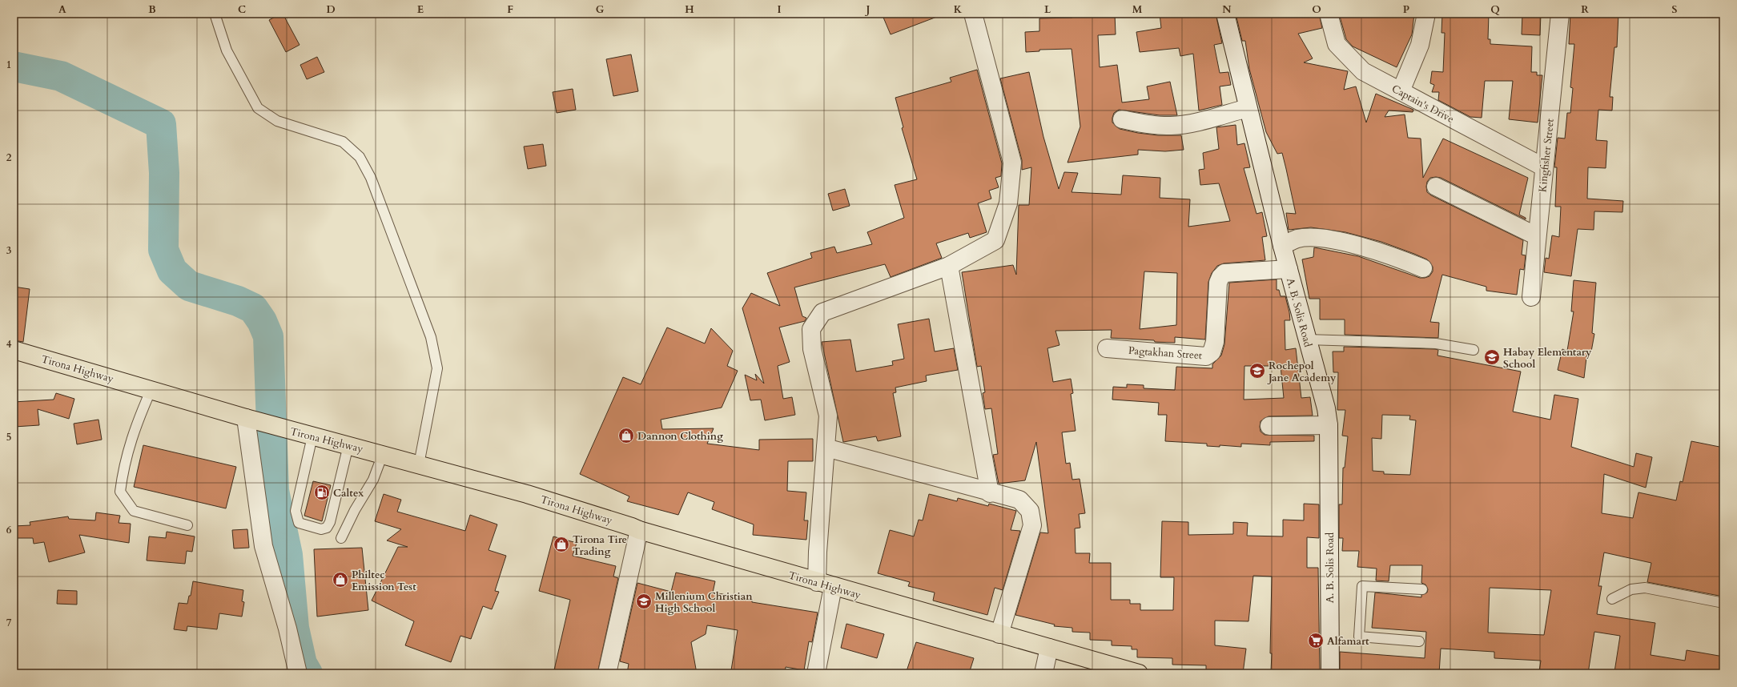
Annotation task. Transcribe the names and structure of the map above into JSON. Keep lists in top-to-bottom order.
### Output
{
  "streets": {
    "main road": ["Tirona Highway"],
    "street": [
      "Captain's Drive",
      "Kingfisher Street",
      "A. B. Solis Road",
      "Pagtakhan Street"
    ]
  },
  "crossings": [
    ["Captain's Drive", "Kingfisher Street"],
    ["A. B. Solis Road", "Pagtakhan Street"]
  ],
  "places": {
    "school or university": ["Habay Elementary School", "Rochepol Jane Academy", "Millenium Christian High School"],
    "shop": ["Dannon Clothing", "Tirona Tire Trading", "Philtec Emission Test"],
    "fuel station": ["Caltex"],
    "supermarket": ["Alfamart"]
  },
  "grid": {
    "columns": [
      "A",
      "B",
      "C",
      "D",
      "E",
      "F",
      "G",
      "H",
      "I",
      "J",
      "K",
      "L",
      "M",
      "N",
      "O",
      "P",
      "Q",
      "R",
      "S"
    ],
    "rows": [
      "1",
      "2",
      "3",
      "4",
      "5",
      "6",
      "7"
    ]
  }
}
